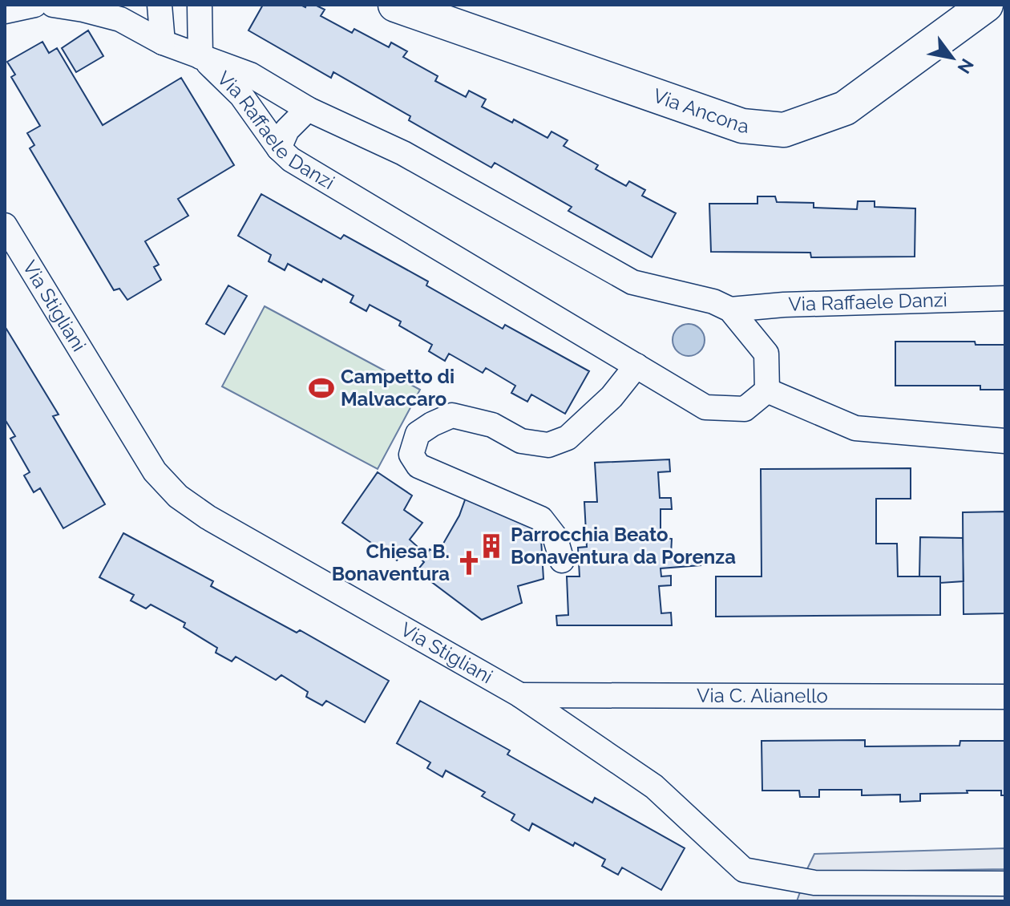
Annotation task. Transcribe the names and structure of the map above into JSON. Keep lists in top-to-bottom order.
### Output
{
  "streets": {
    "street": [
      "Via Ancona",
      "Via Raffaele Danzi",
      "Via Stigliani",
      "Via C. Alianello"
    ]
  },
  "crossings": [
    ["Via Stigliani", "Via C. Alianello"]
  ],
  "places": {
    "sports": ["Campetto di Malvaccaro"],
    "building": ["Parrocchia Beato Bonaventura da Porenza"],
    "church": ["Chiesa B. Bonaventura"]
  },
  "north": "bottom right"
}
